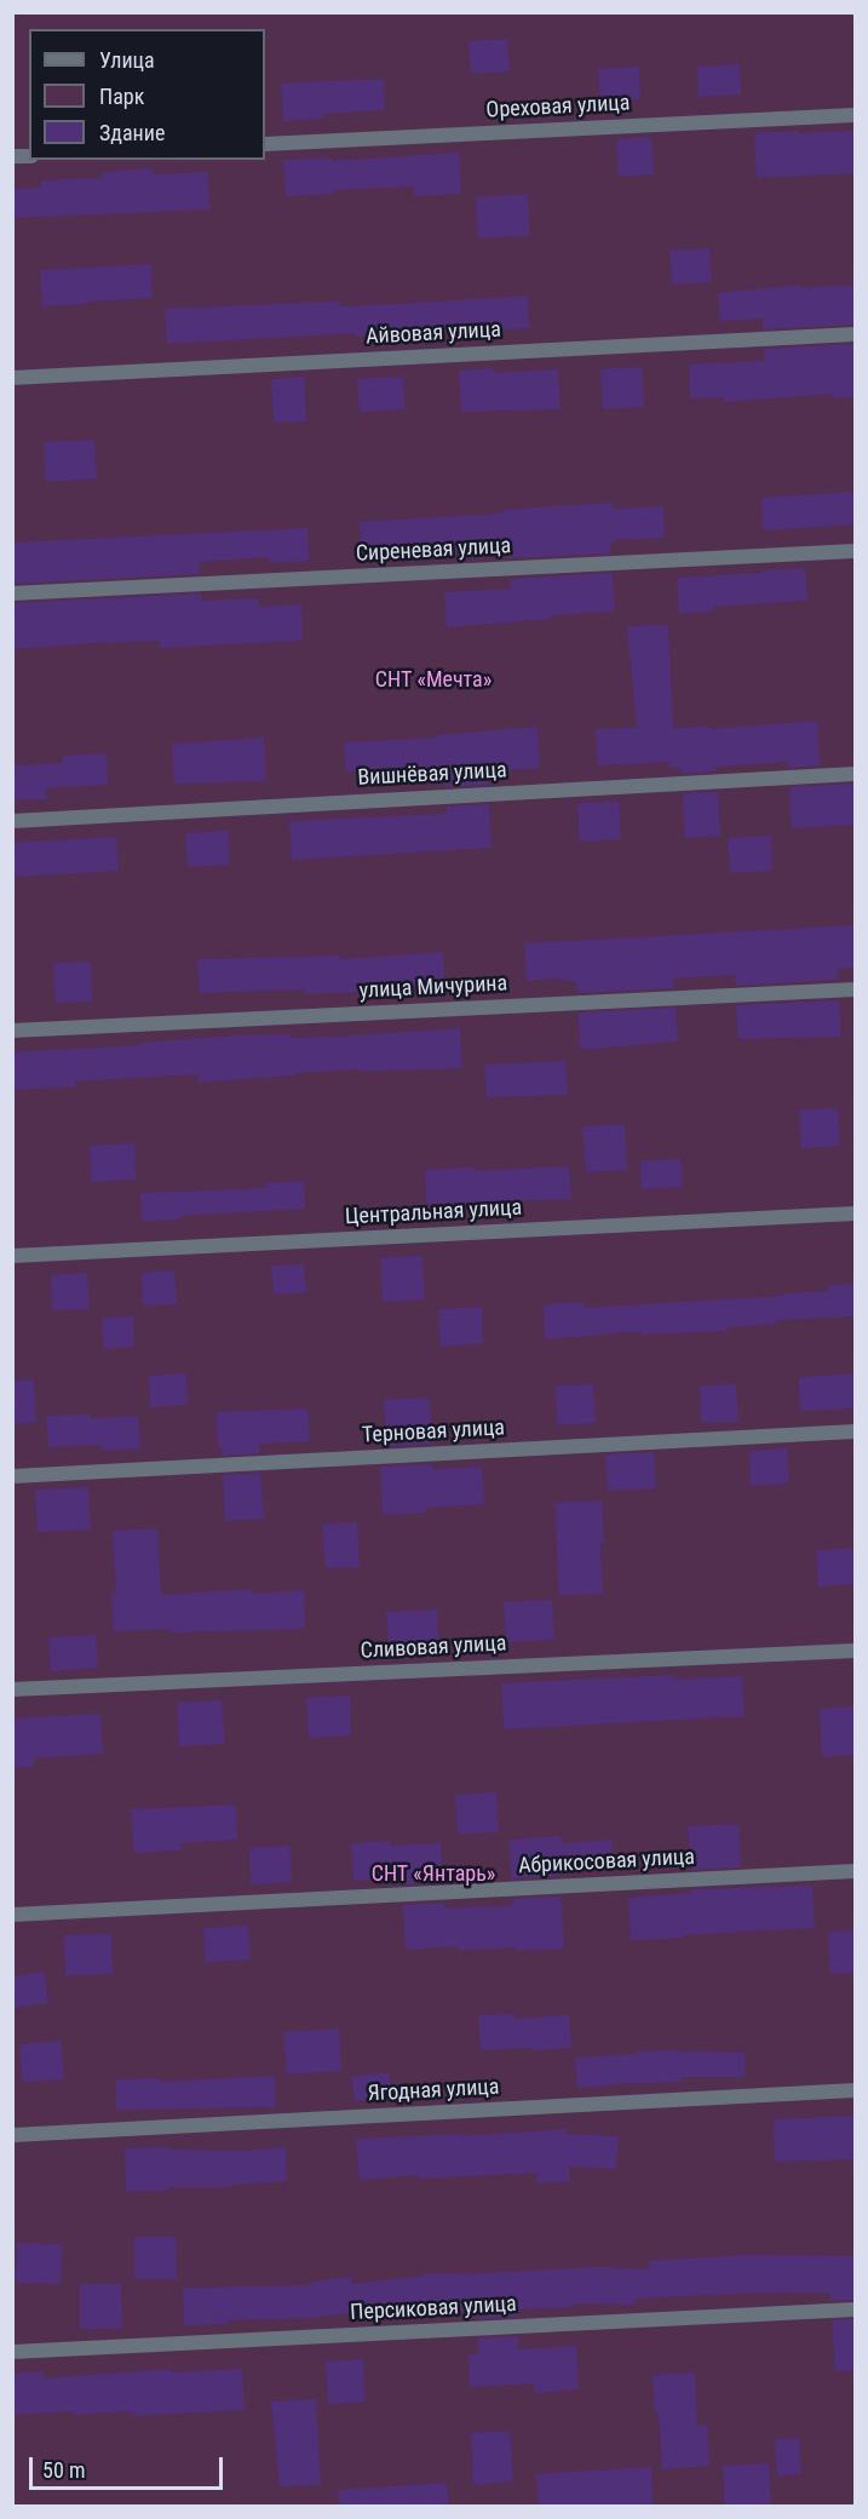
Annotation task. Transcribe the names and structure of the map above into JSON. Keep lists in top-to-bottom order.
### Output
{
  "streets": {
    "street": [
      "Ореховая улица",
      "Айвовая улица",
      "Сиреневая улица",
      "Вишнёвая улица",
      "улица Мичурина",
      "Центральная улица",
      "Терновая улица",
      "Сливовая улица",
      "Абрикосовая улица",
      "Ягодная улица",
      "Персиковая улица"
    ]
  },
  "parks": ["СНТ «Мечта»", "СНТ «Янтарь»"],
  "legend": ["Улица", "Парк", "Здание"],
  "scale_bar": "50 m"
}
